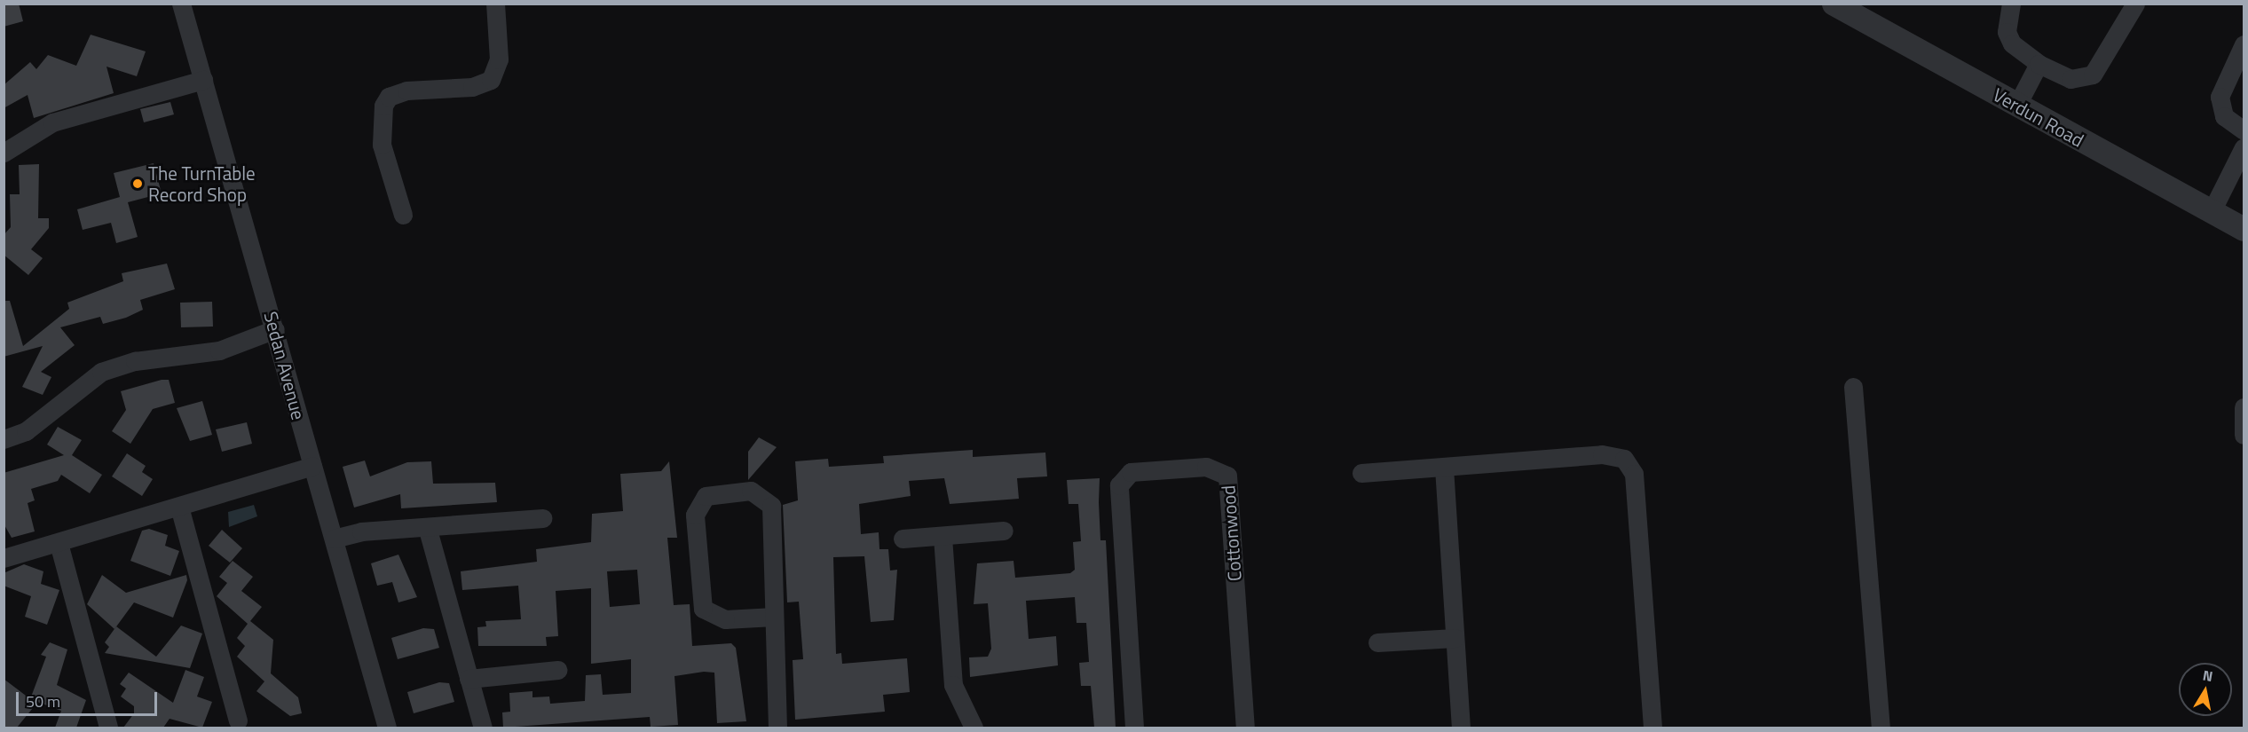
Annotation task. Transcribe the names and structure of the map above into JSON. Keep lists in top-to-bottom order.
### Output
{
  "streets": {
    "street": ["Verdun Road", "Sedan Avenue", "Cottonwood"]
  },
  "places": ["The TurnTable Record Shop"],
  "scale_bar": "50 m",
  "north": "top"
}
